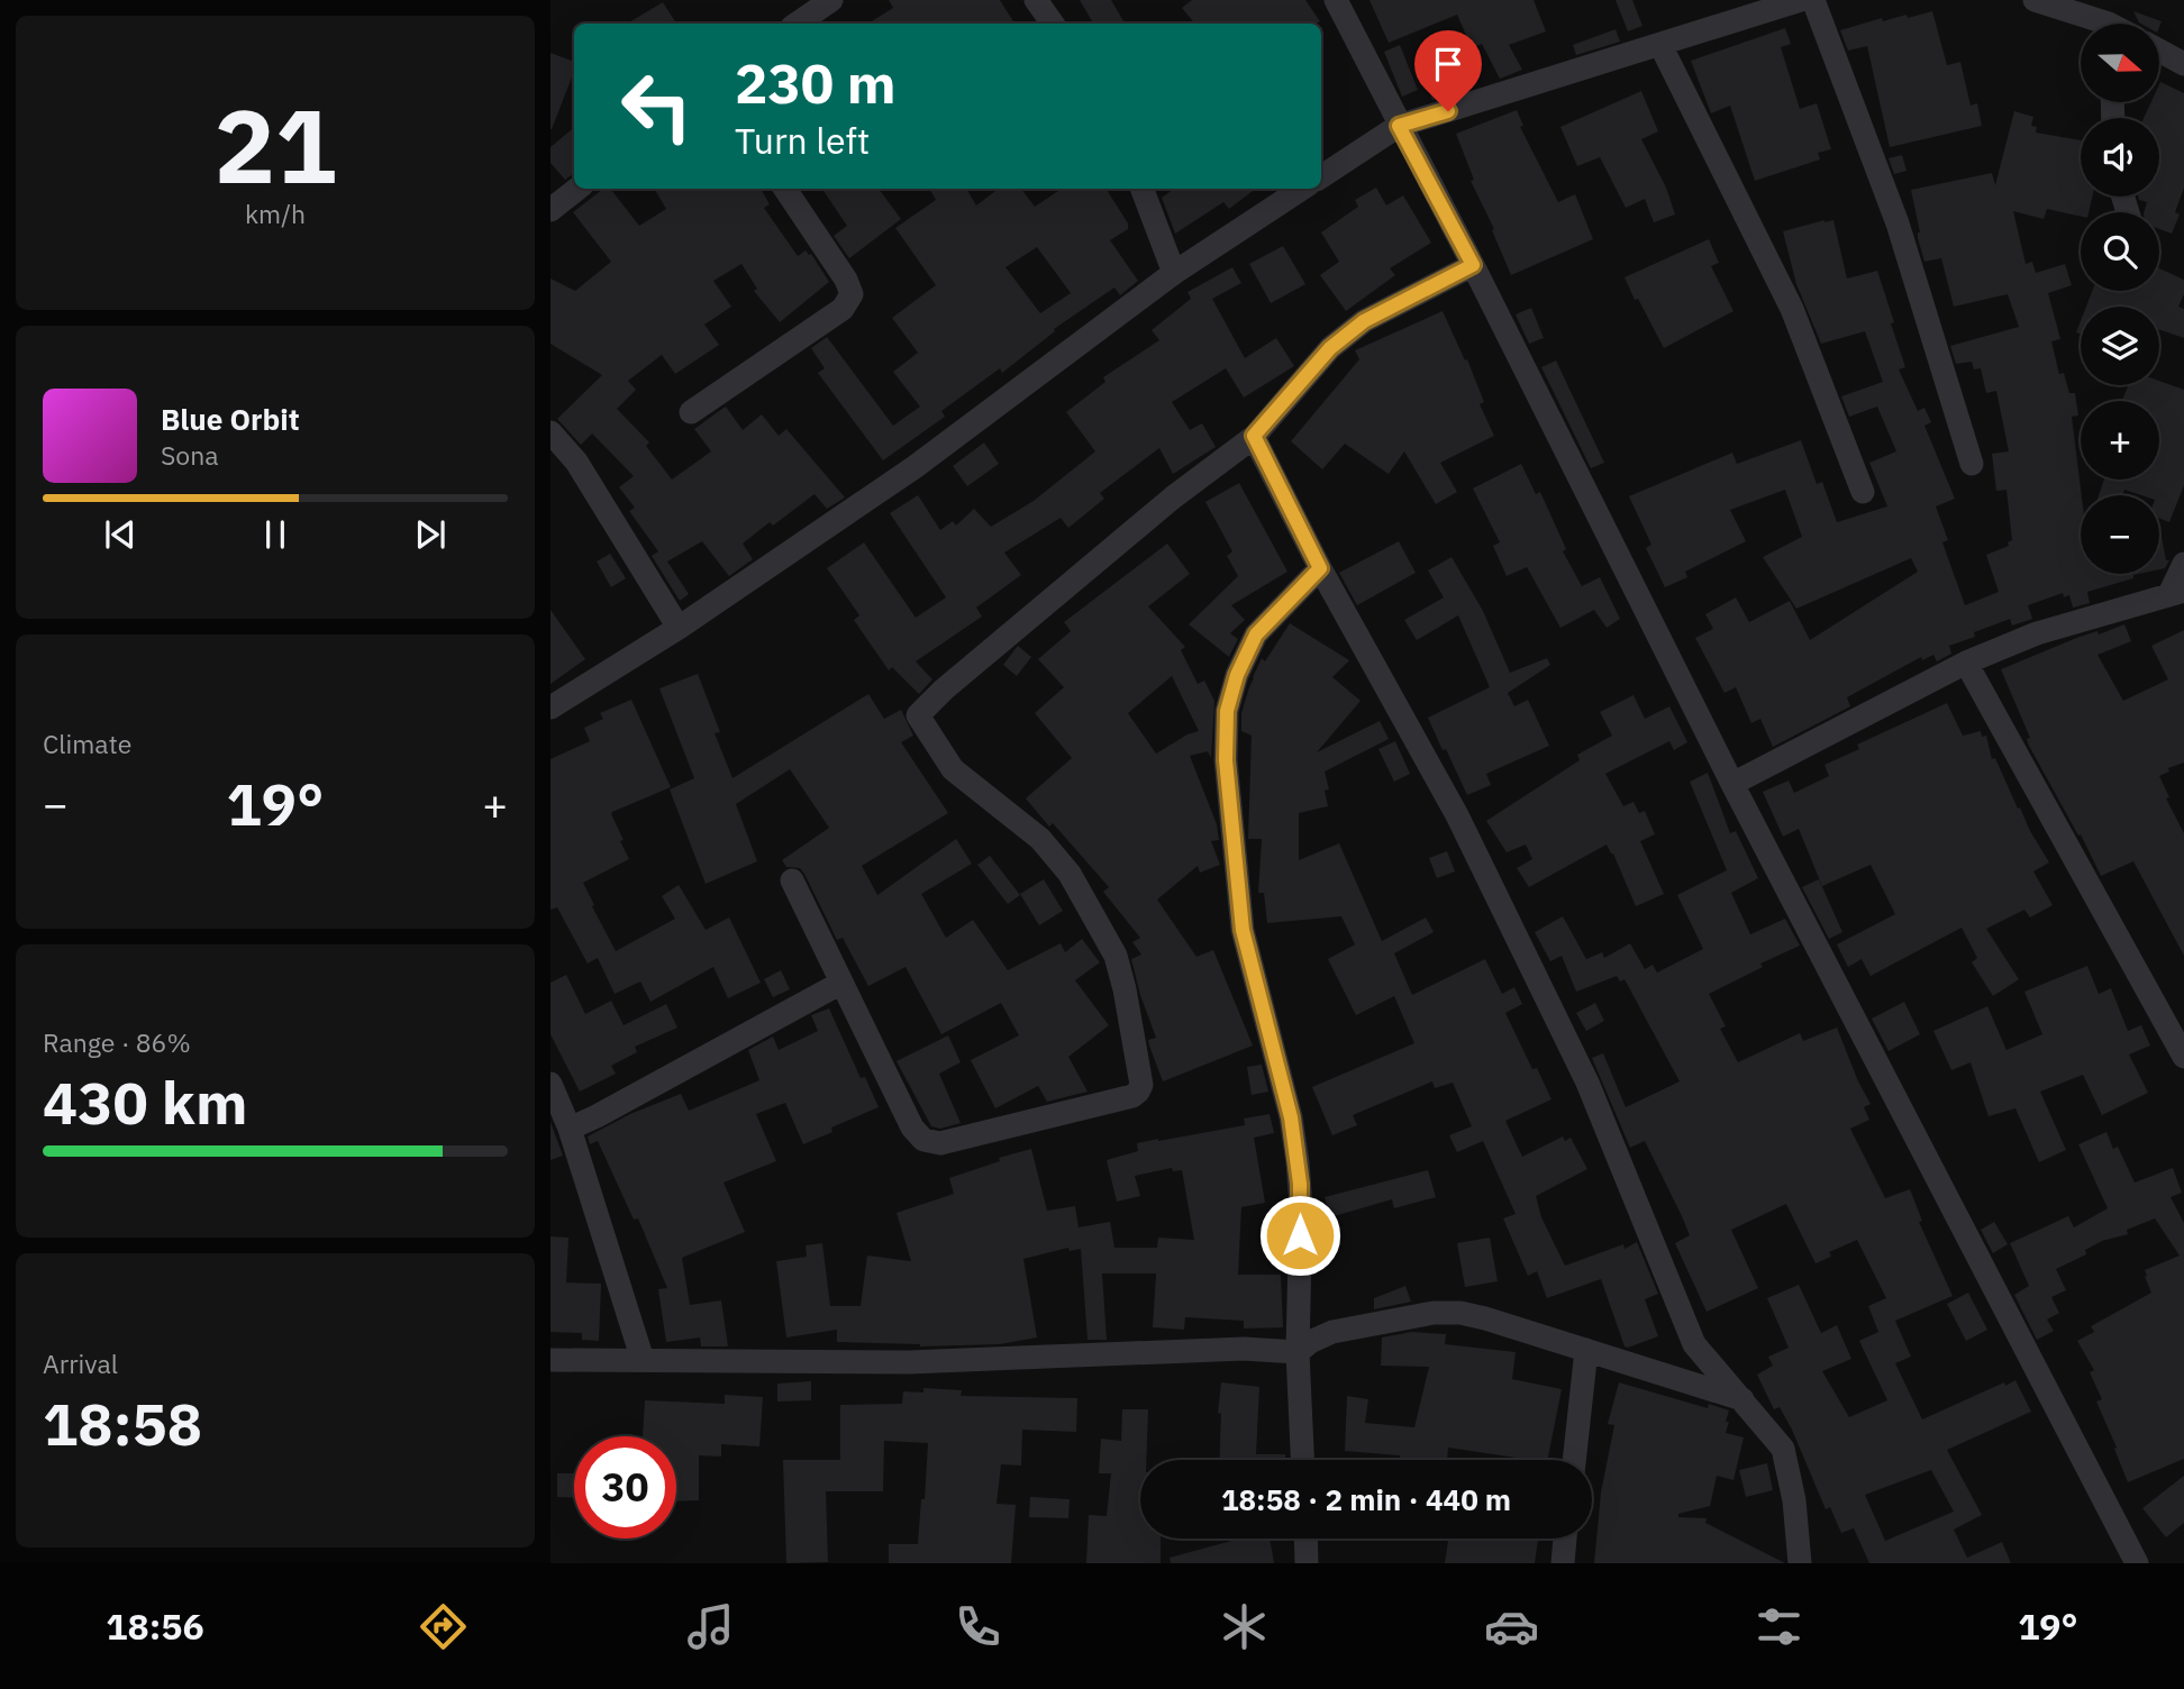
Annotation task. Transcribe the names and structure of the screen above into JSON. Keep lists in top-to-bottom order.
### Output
{
  "north": "right",
  "page": {
    "tile": [
      ["21", "km/h"],
      "Climate",
      ["Range · 86%", "430 km"],
      ["Arrival", "18:58"]
    ],
    "map_buttons": ["+", "−"],
    "turn": ["230 m", "Turn left"],
    "song": ["Blue Orbit", "Sona"],
    "heat": ["−", "19°", "+"],
    "limit": "30",
    "trip": "18:58 · 2 min · 440 m",
    "tabs": ["18:56", "19°"]
  }
}
